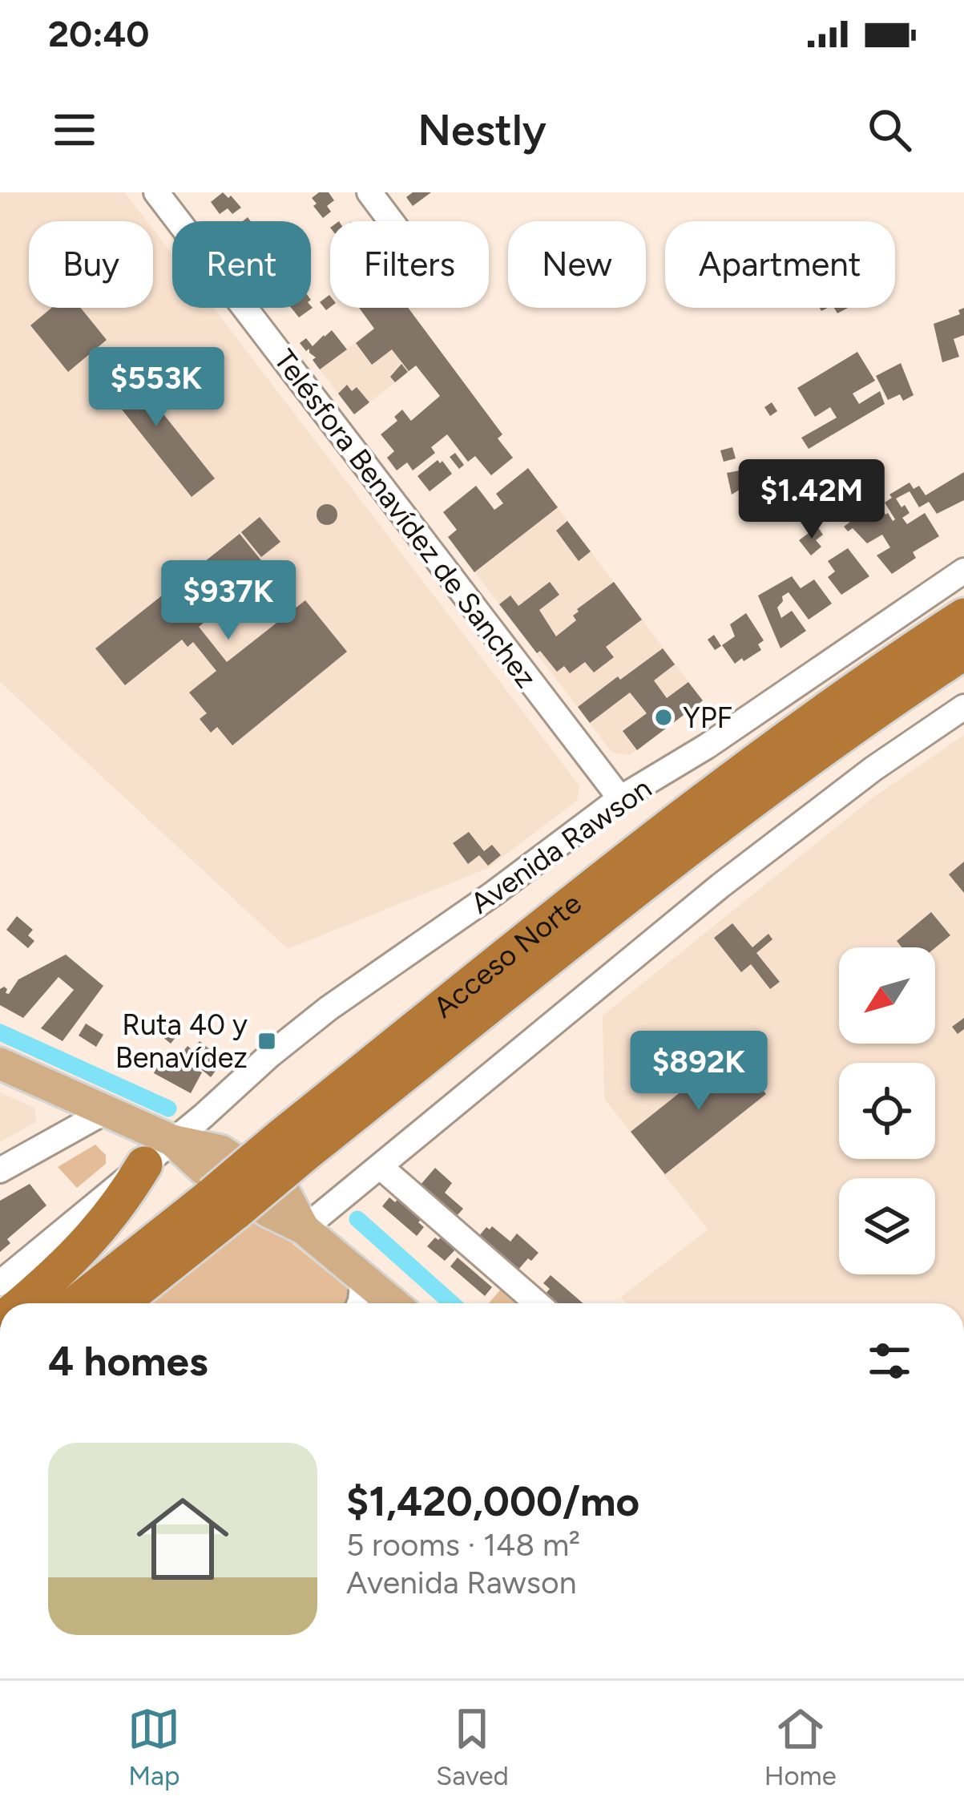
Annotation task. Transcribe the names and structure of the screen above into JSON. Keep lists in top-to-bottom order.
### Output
{
  "streets": {
    "highway": ["Acceso Norte"],
    "street": ["Telésfora Benavídez de Sanchez", "Avenida Rawson"]
  },
  "crossings": [
    ["Telésfora Benavídez de Sanchez", "Avenida Rawson"]
  ],
  "places": {
    "other": ["YPF"],
    "transit": ["Ruta 40 y Benavídez"]
  },
  "north": "bottom left",
  "page": {
    "status": "20:40",
    "header": "Nestly",
    "chip": [
      "Buy",
      "Rent",
      "Filters",
      "New",
      "Apartment"
    ],
    "price": [
      "$553K",
      "$1.42M",
      "$937K",
      "$892K"
    ],
    "heading": "4 homes",
    "list": [
      {
        "name": "$1,420,000/mo",
        "note": "5 rooms · 148 m² · Avenida Rawson"
      }
    ],
    "tabs": ["Map", "Saved", "Home"]
  }
}
